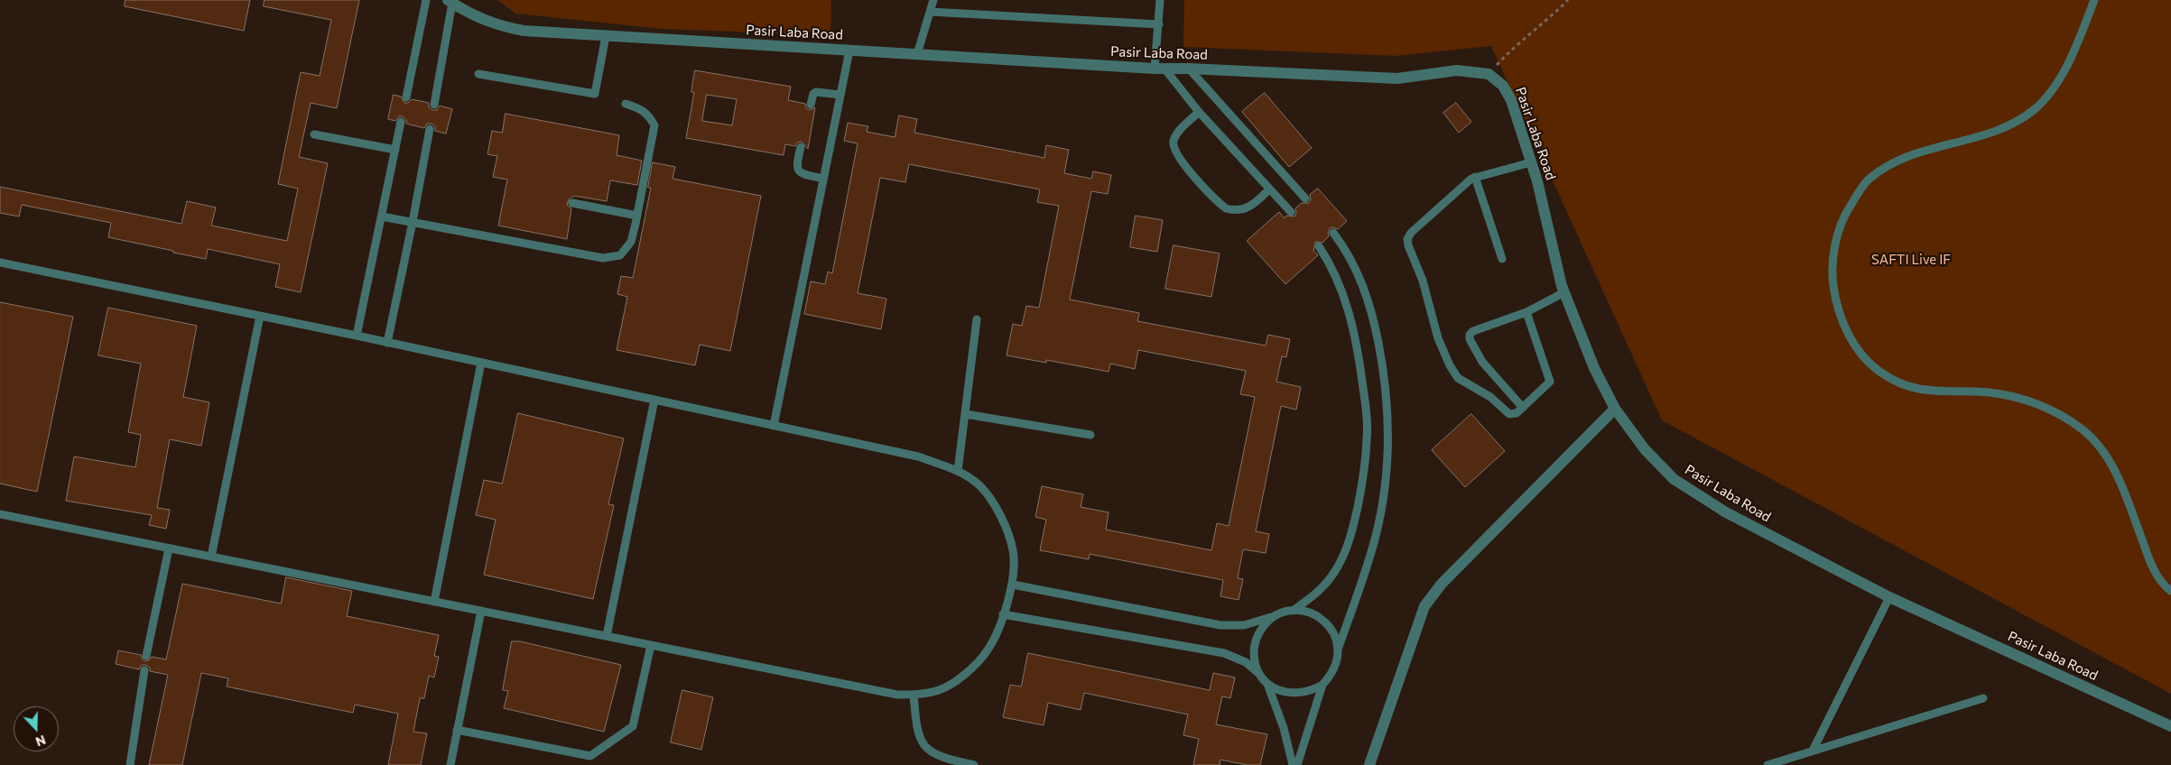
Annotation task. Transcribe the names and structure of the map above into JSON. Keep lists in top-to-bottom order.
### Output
{
  "streets": {
    "street": ["Pasir Laba Road"]
  },
  "parks": ["SAFTI Live IF"],
  "north": "bottom"
}
